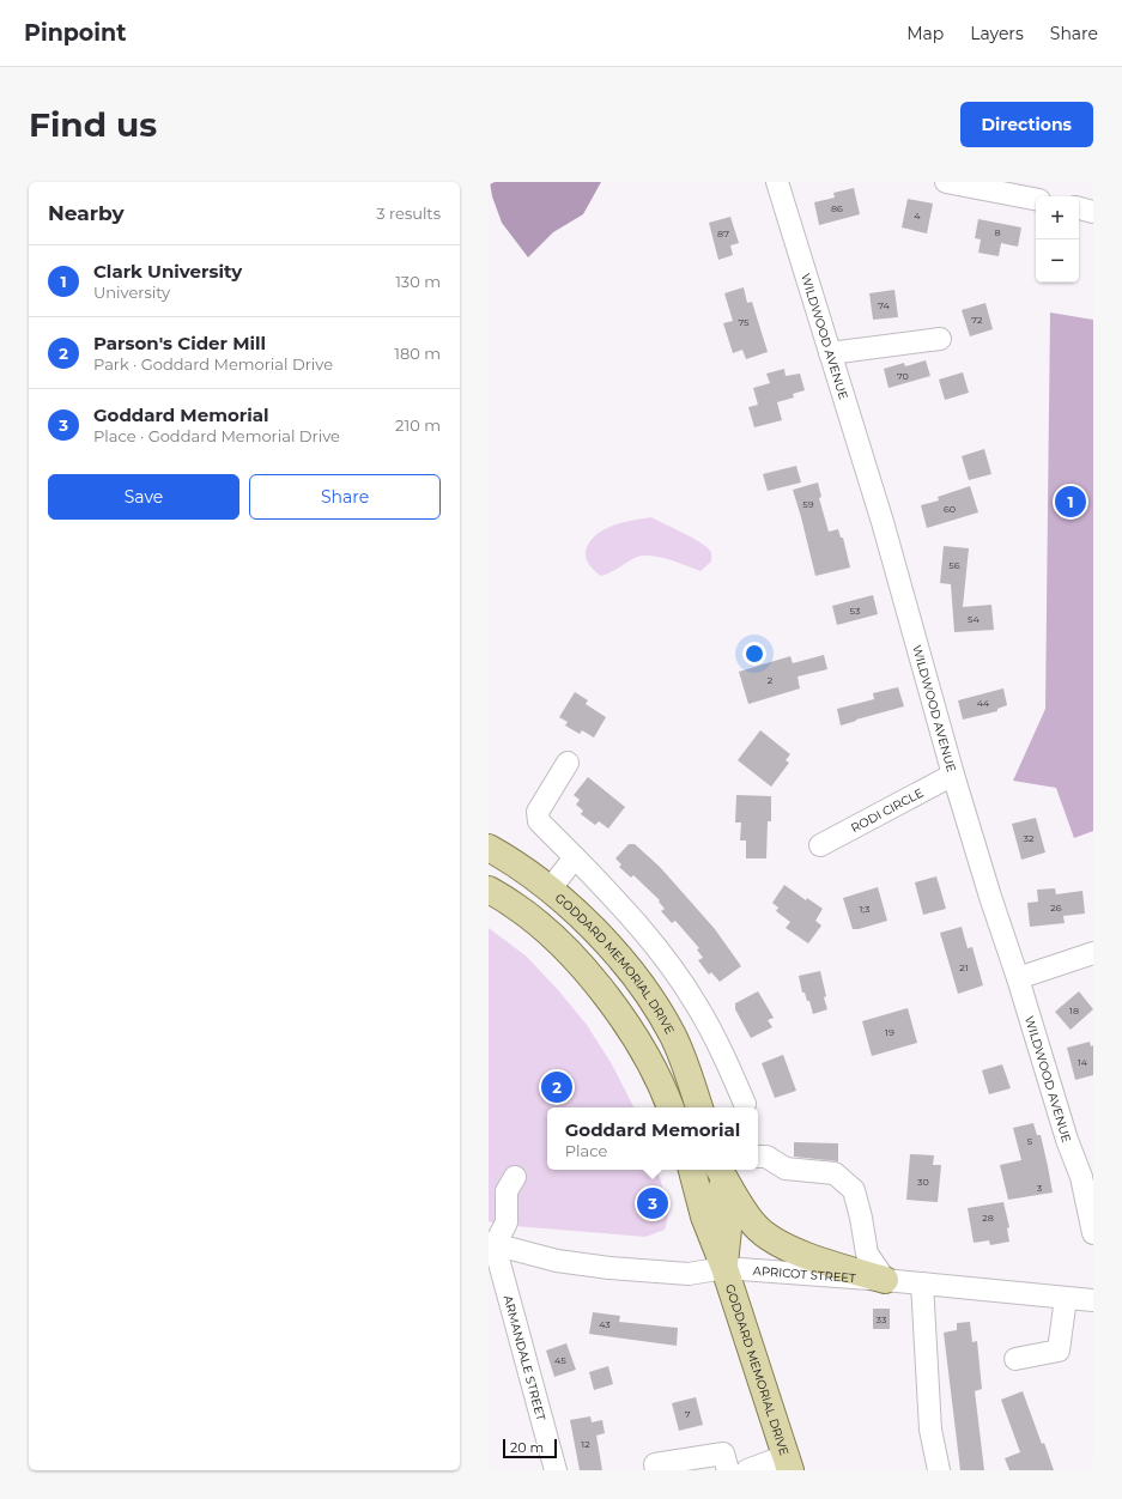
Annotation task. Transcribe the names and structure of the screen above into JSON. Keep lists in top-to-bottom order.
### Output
{
  "streets": {
    "main road": ["GODDARD MEMORIAL DRIVE"],
    "street": [
      "WILDWOOD AVENUE",
      "RODI CIRCLE",
      "APRICOT STREET",
      "ARMANDALE STREET"
    ]
  },
  "crossings": [
    ["WILDWOOD AVENUE", "RODI CIRCLE"],
    ["GODDARD MEMORIAL DRIVE", "APRICOT STREET"],
    ["APRICOT STREET", "ARMANDALE STREET"]
  ],
  "house_numbers": [
    "86",
    "4",
    "8",
    "87",
    "74",
    "72",
    "75",
    "70",
    "59",
    "60",
    "56",
    "53",
    "54",
    "2",
    "44",
    "32",
    "26",
    "1;3",
    "21",
    "18",
    "19",
    "14",
    "5",
    "30",
    "3",
    "28",
    "33",
    "43",
    "45",
    "7",
    "12"
  ],
  "scale_bar": "20 m",
  "page": {
    "header": "Pinpoint",
    "nav": ["Map", "Layers", "Share"],
    "buttons": [
      "Directions",
      ["Save", "Share"]
    ],
    "title": "Find us",
    "heading": ["Nearby", "3 results"],
    "map_buttons": ["+", "−"],
    "list": [
      {
        "mark": "1",
        "name": "Clark University",
        "note": "University",
        "value": "130 m"
      },
      {
        "mark": "2",
        "name": "Parson's Cider Mill",
        "note": "Park · Goddard Memorial Drive",
        "value": "180 m"
      },
      {
        "mark": "3",
        "name": "Goddard Memorial",
        "note": "Place · Goddard Memorial Drive",
        "value": "210 m"
      }
    ],
    "pins": ["1", "2", "3"],
    "popup": ["Goddard Memorial", "Place"],
    "scale": "20 m"
  }
}
